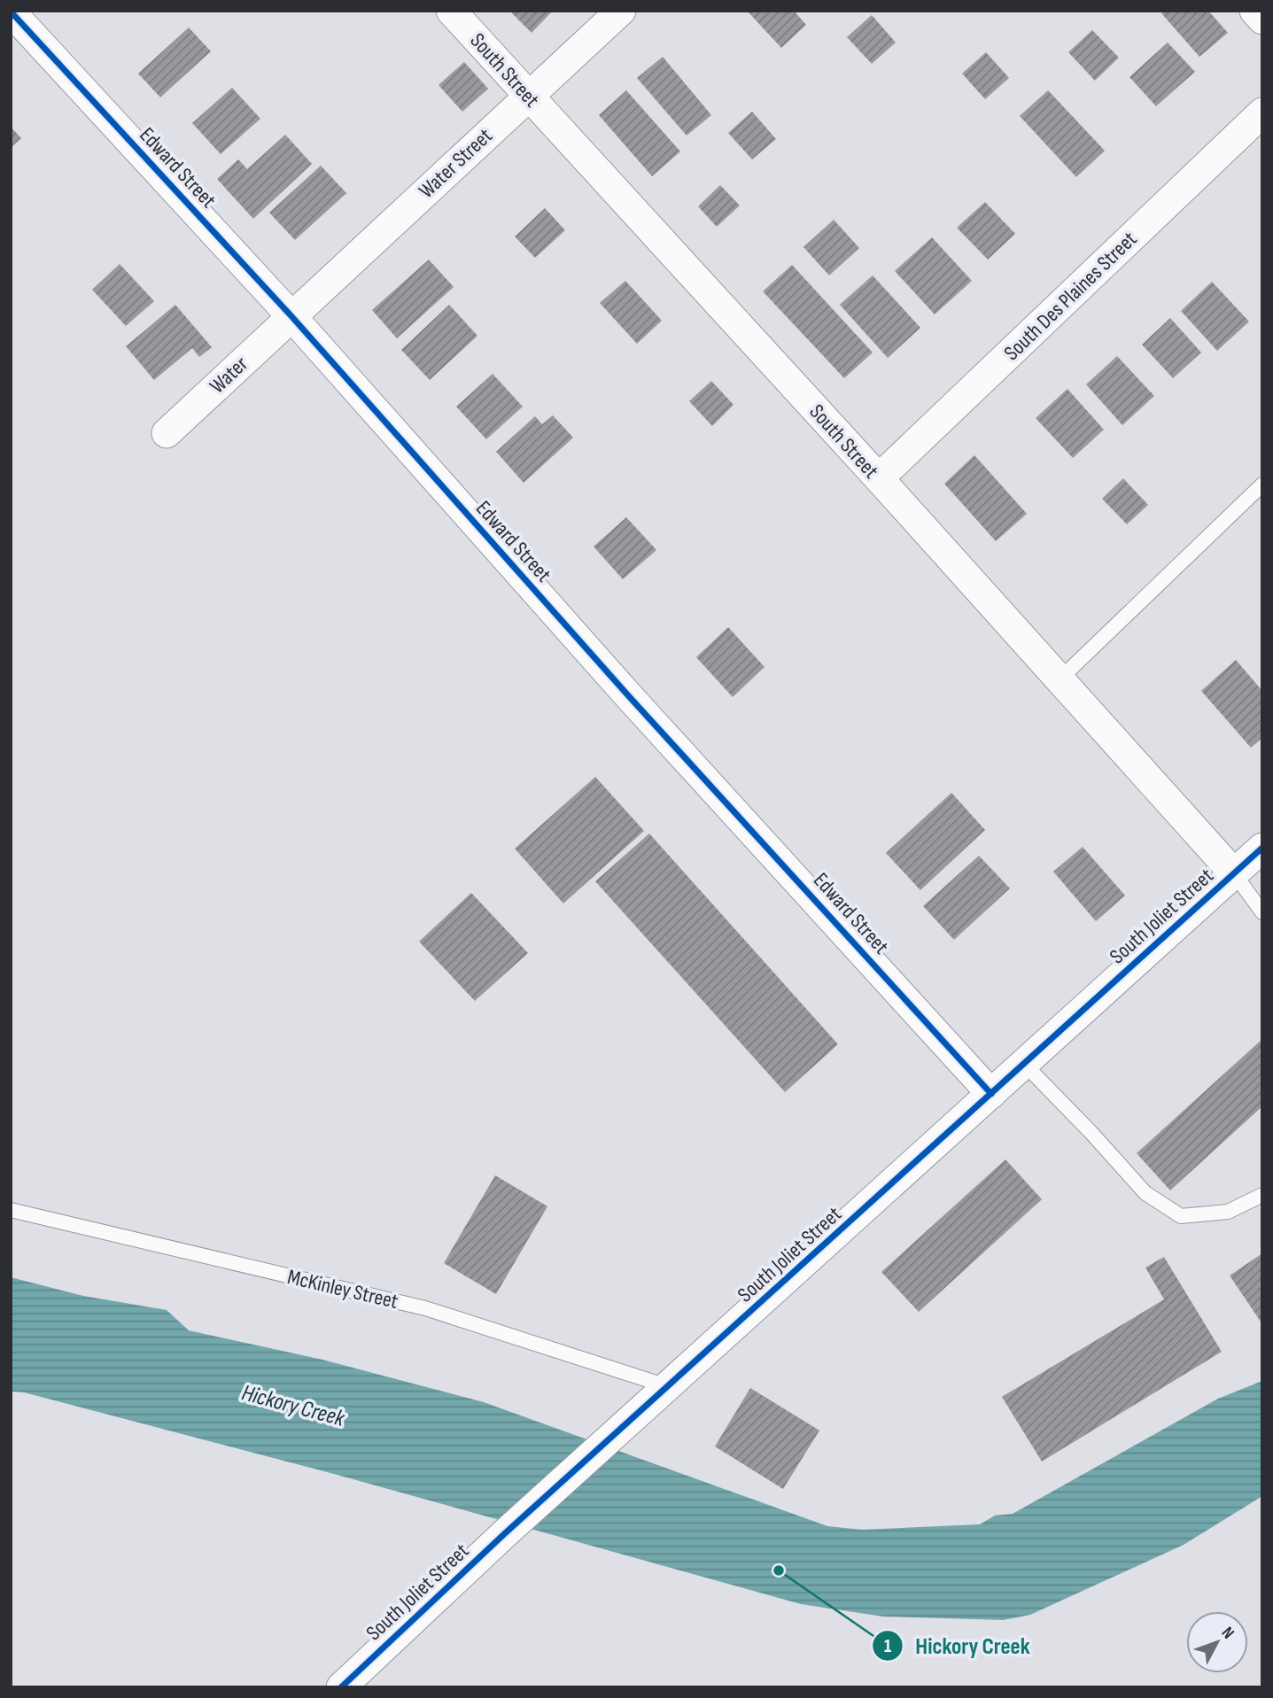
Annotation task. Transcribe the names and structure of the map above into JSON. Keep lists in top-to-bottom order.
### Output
{
  "streets": {
    "street": [
      "South Street",
      "Water Street",
      "Edward Street",
      "South Des Plaines Street",
      "Water",
      "South Joliet Street"
    ],
    "lane": ["McKinley Street"]
  },
  "crossings": [
    ["South Street", "Water Street"],
    ["South Street", "South Des Plaines Street"],
    ["South Street", "South Joliet Street"],
    ["Water Street", "Edward Street"],
    ["Water Street", "Water"],
    ["Edward Street", "Water"],
    ["Edward Street", "South Joliet Street"],
    ["South Joliet Street", "McKinley Street"]
  ],
  "water": ["Hickory Creek"],
  "places": ["Hickory Creek"],
  "north": "top right"
}
